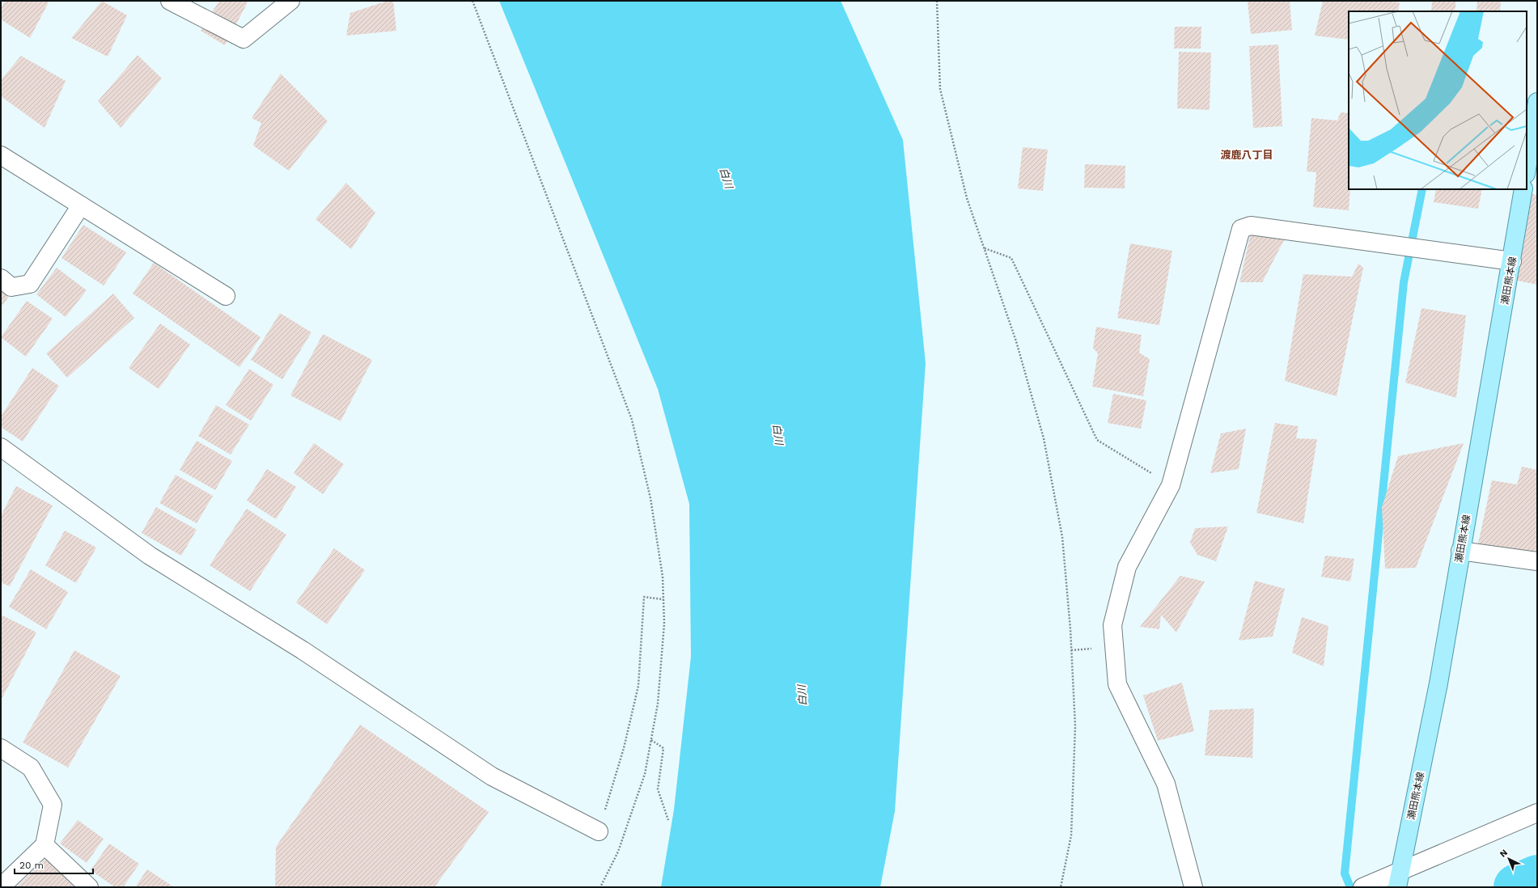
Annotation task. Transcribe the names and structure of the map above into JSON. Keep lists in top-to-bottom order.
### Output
{
  "streets": {
    "main road": ["瀬田熊本線"]
  },
  "districts": ["渡鹿八丁目"],
  "water": ["白川"],
  "scale_bar": "20 m",
  "north": "top left"
}
